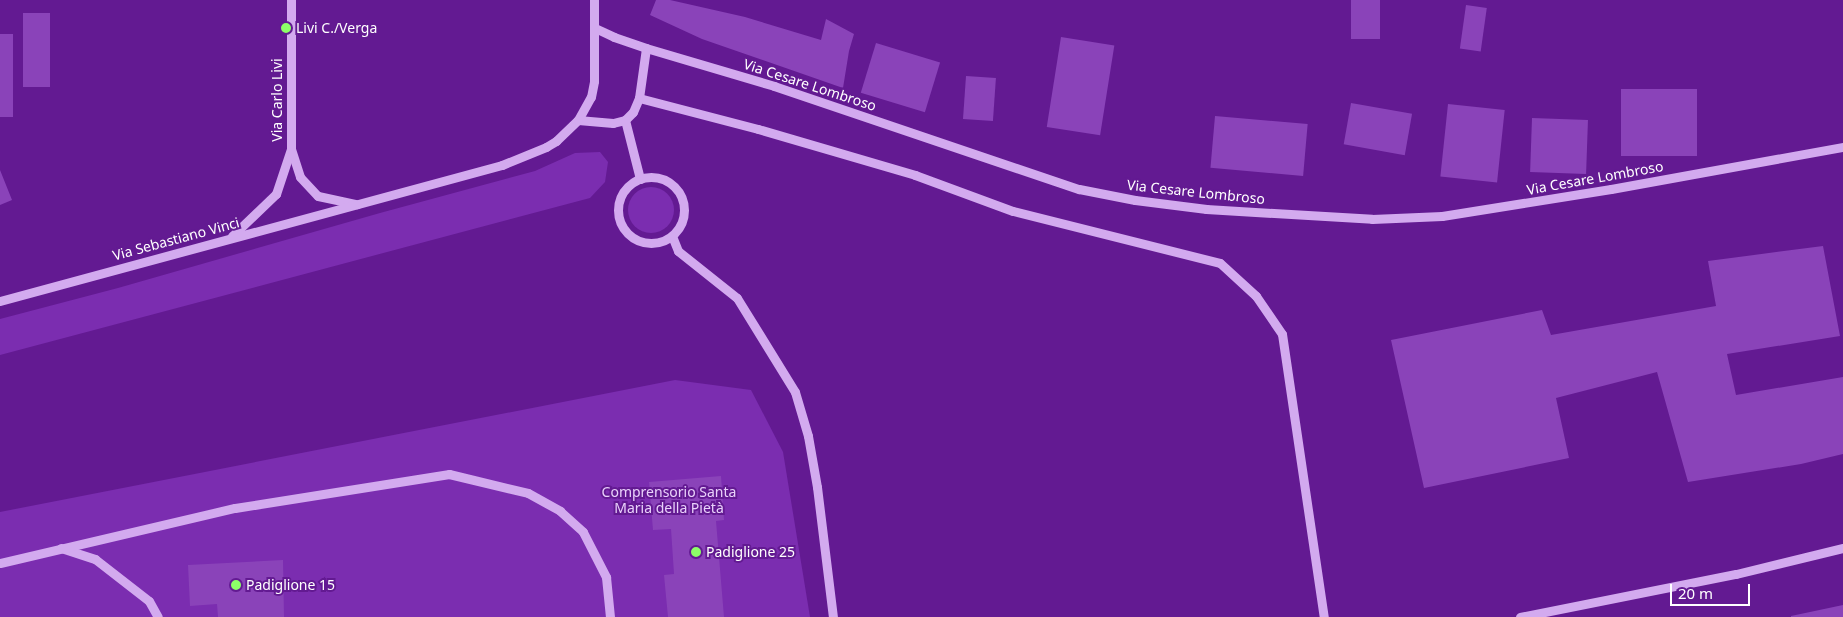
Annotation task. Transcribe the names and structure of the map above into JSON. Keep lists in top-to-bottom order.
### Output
{
  "streets": {
    "street": ["Via Cesare Lombroso", "Via Carlo Livi", "Via Sebastiano Vinci"]
  },
  "crossings": [
    ["Via Cesare Lombroso", "Via Sebastiano Vinci"],
    ["Via Carlo Livi", "Via Sebastiano Vinci"]
  ],
  "parks": ["Comprensorio Santa Maria della Pietà"],
  "places": ["Livi C./Verga", "Padiglione 25", "Padiglione 15"],
  "scale_bar": "20 m"
}
